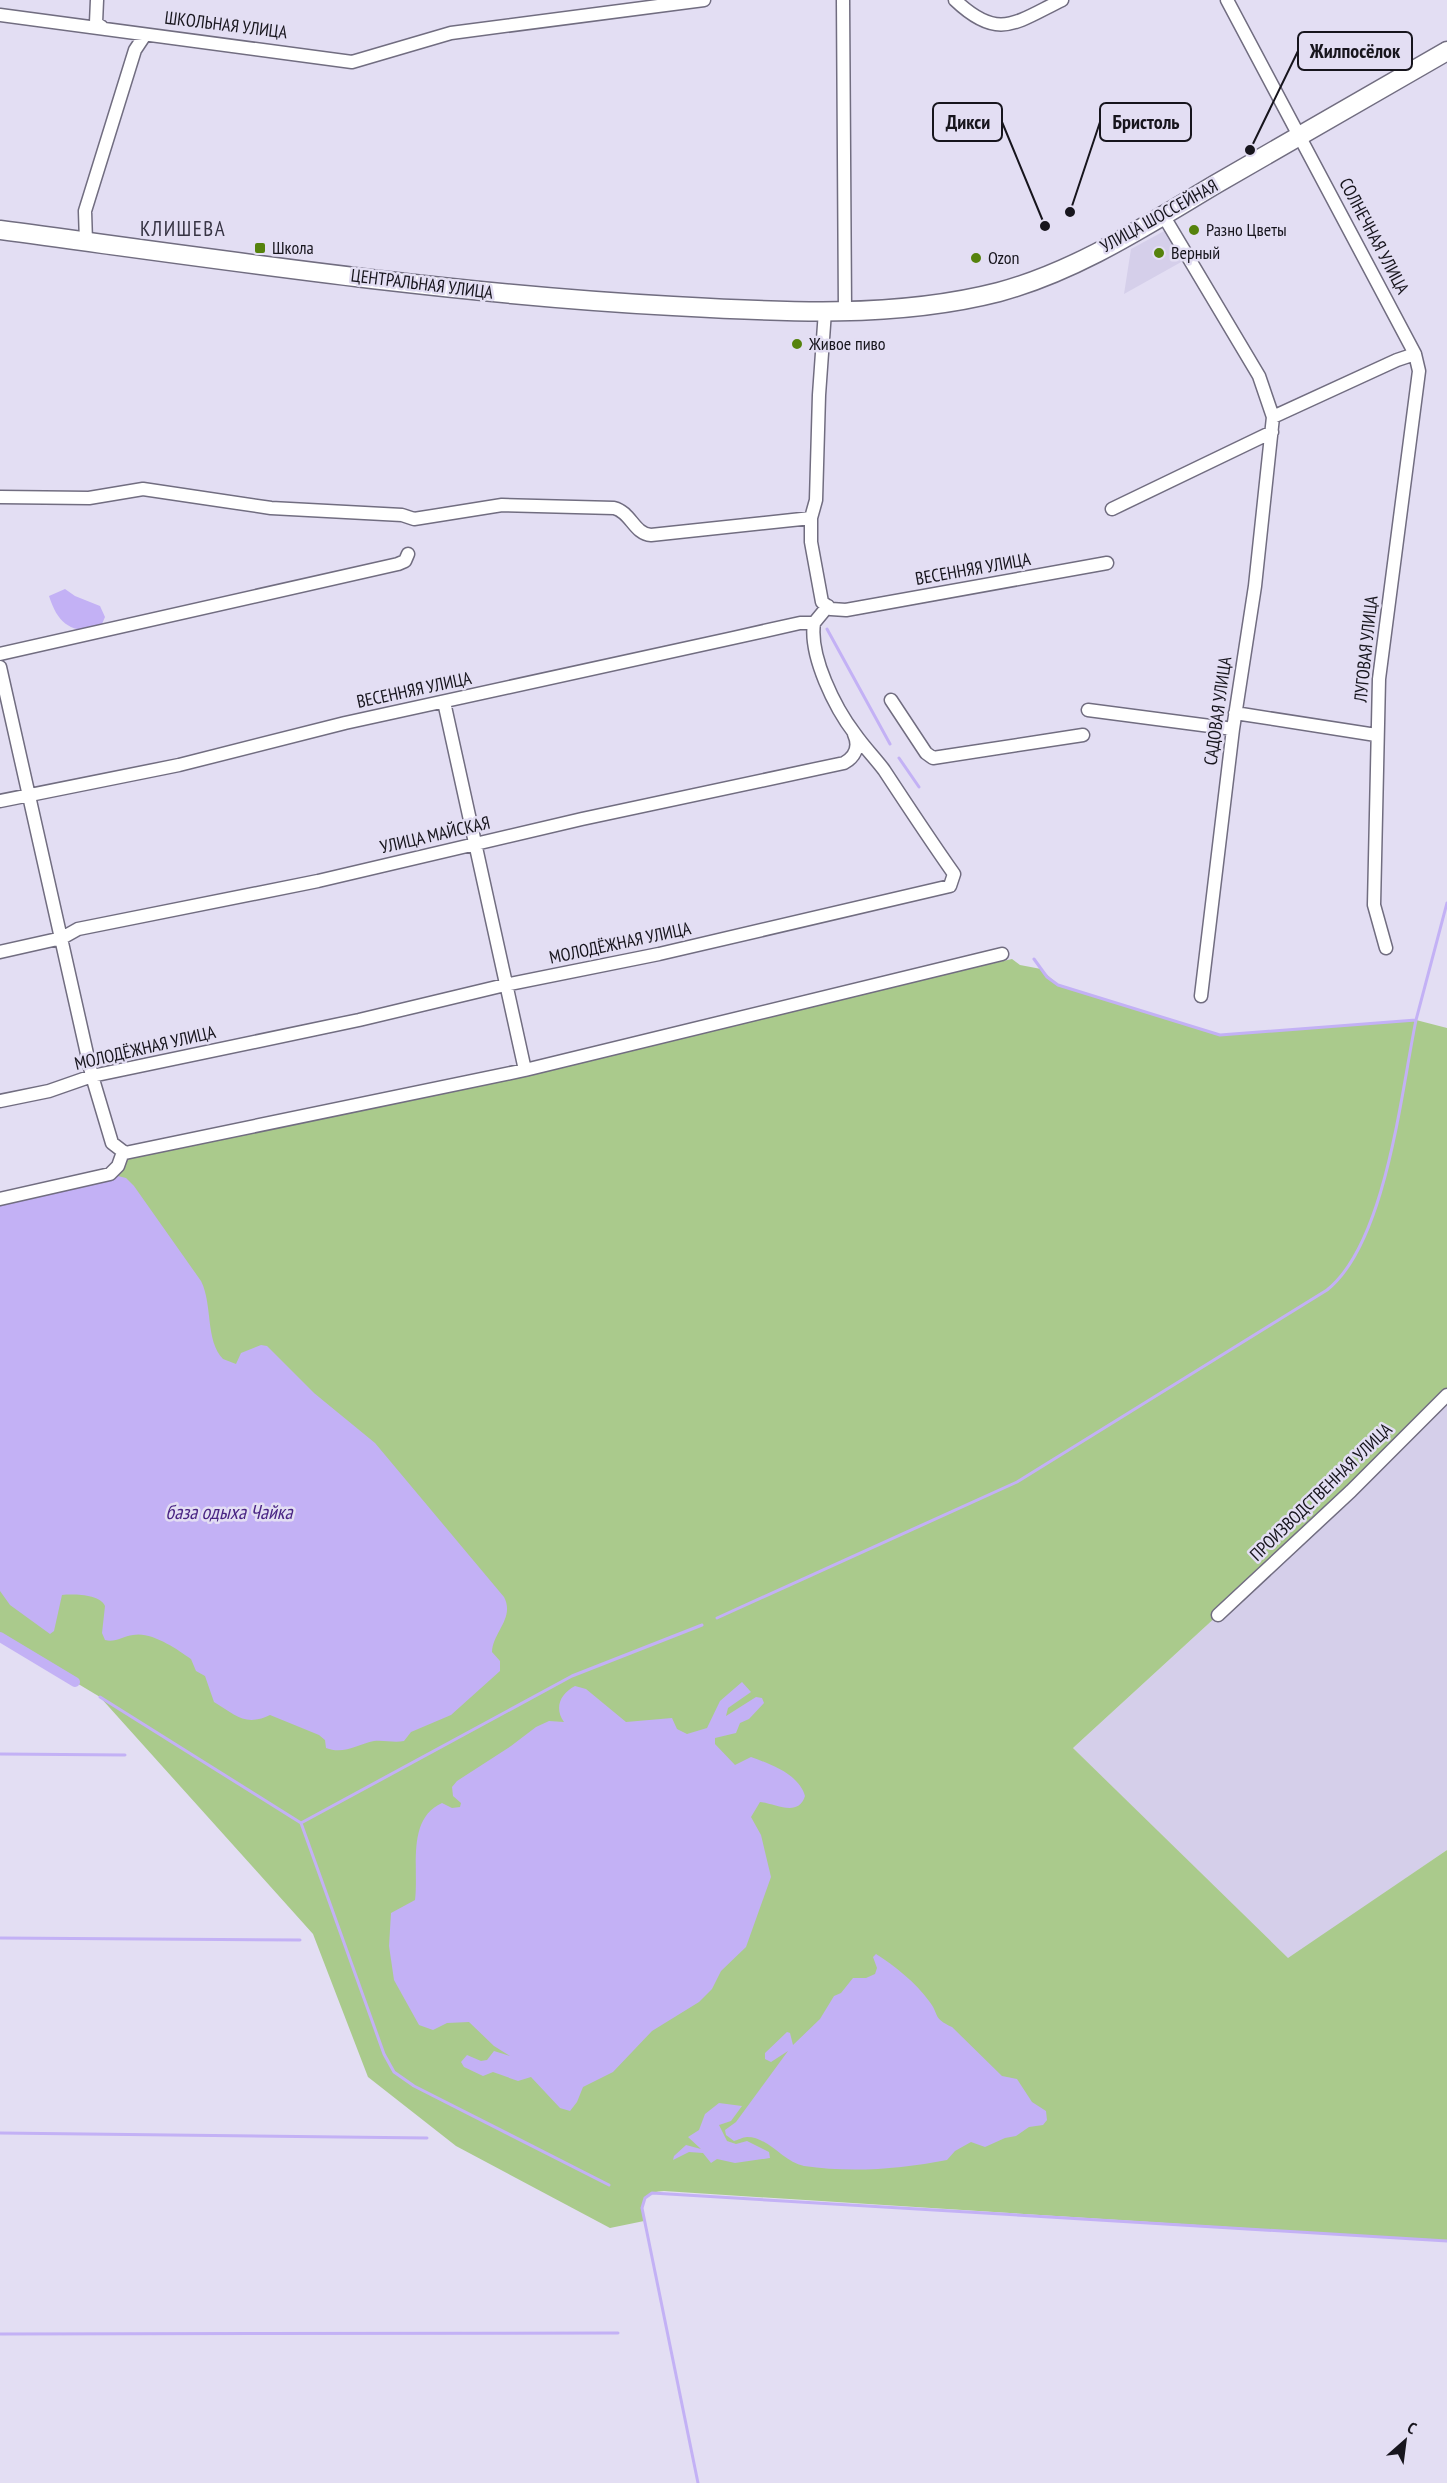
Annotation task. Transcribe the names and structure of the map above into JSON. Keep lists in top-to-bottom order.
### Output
{
  "streets": {
    "main road": ["УЛИЦА ШОССЕЙНАЯ", "ЦЕНТРАЛЬНАЯ УЛИЦА"],
    "street": [
      "ШКОЛЬНАЯ УЛИЦА",
      "СОЛНЕЧНАЯ УЛИЦА",
      "ВЕСЕННЯЯ УЛИЦА",
      "ЛУГОВАЯ УЛИЦА",
      "САДОВАЯ УЛИЦА",
      "УЛИЦА МАЙСКАЯ",
      "МОЛОДЁЖНАЯ УЛИЦА",
      "ПРОИЗВОДСТВЕННАЯ УЛИЦА"
    ]
  },
  "crossings": [
    ["УЛИЦА ШОССЕЙНАЯ", "СОЛНЕЧНАЯ УЛИЦА"],
    ["УЛИЦА ШОССЕЙНАЯ", "ЦЕНТРАЛЬНАЯ УЛИЦА"],
    ["СОЛНЕЧНАЯ УЛИЦА", "ЛУГОВАЯ УЛИЦА"],
    ["ВЕСЕННЯЯ УЛИЦА", "МОЛОДЁЖНАЯ УЛИЦА"],
    ["УЛИЦА МАЙСКАЯ", "МОЛОДЁЖНАЯ УЛИЦА"]
  ],
  "districts": ["КЛИШЕВА"],
  "water": ["база одыха Чайка"],
  "places": {
    "other": [
      "Жилпосёлок",
      "Бристоль",
      "Дикси",
      "Разно Цветы",
      "Верный",
      "Ozon",
      "Живое пиво"
    ],
    "transit": ["Школа"]
  },
  "north": "top right"
}
